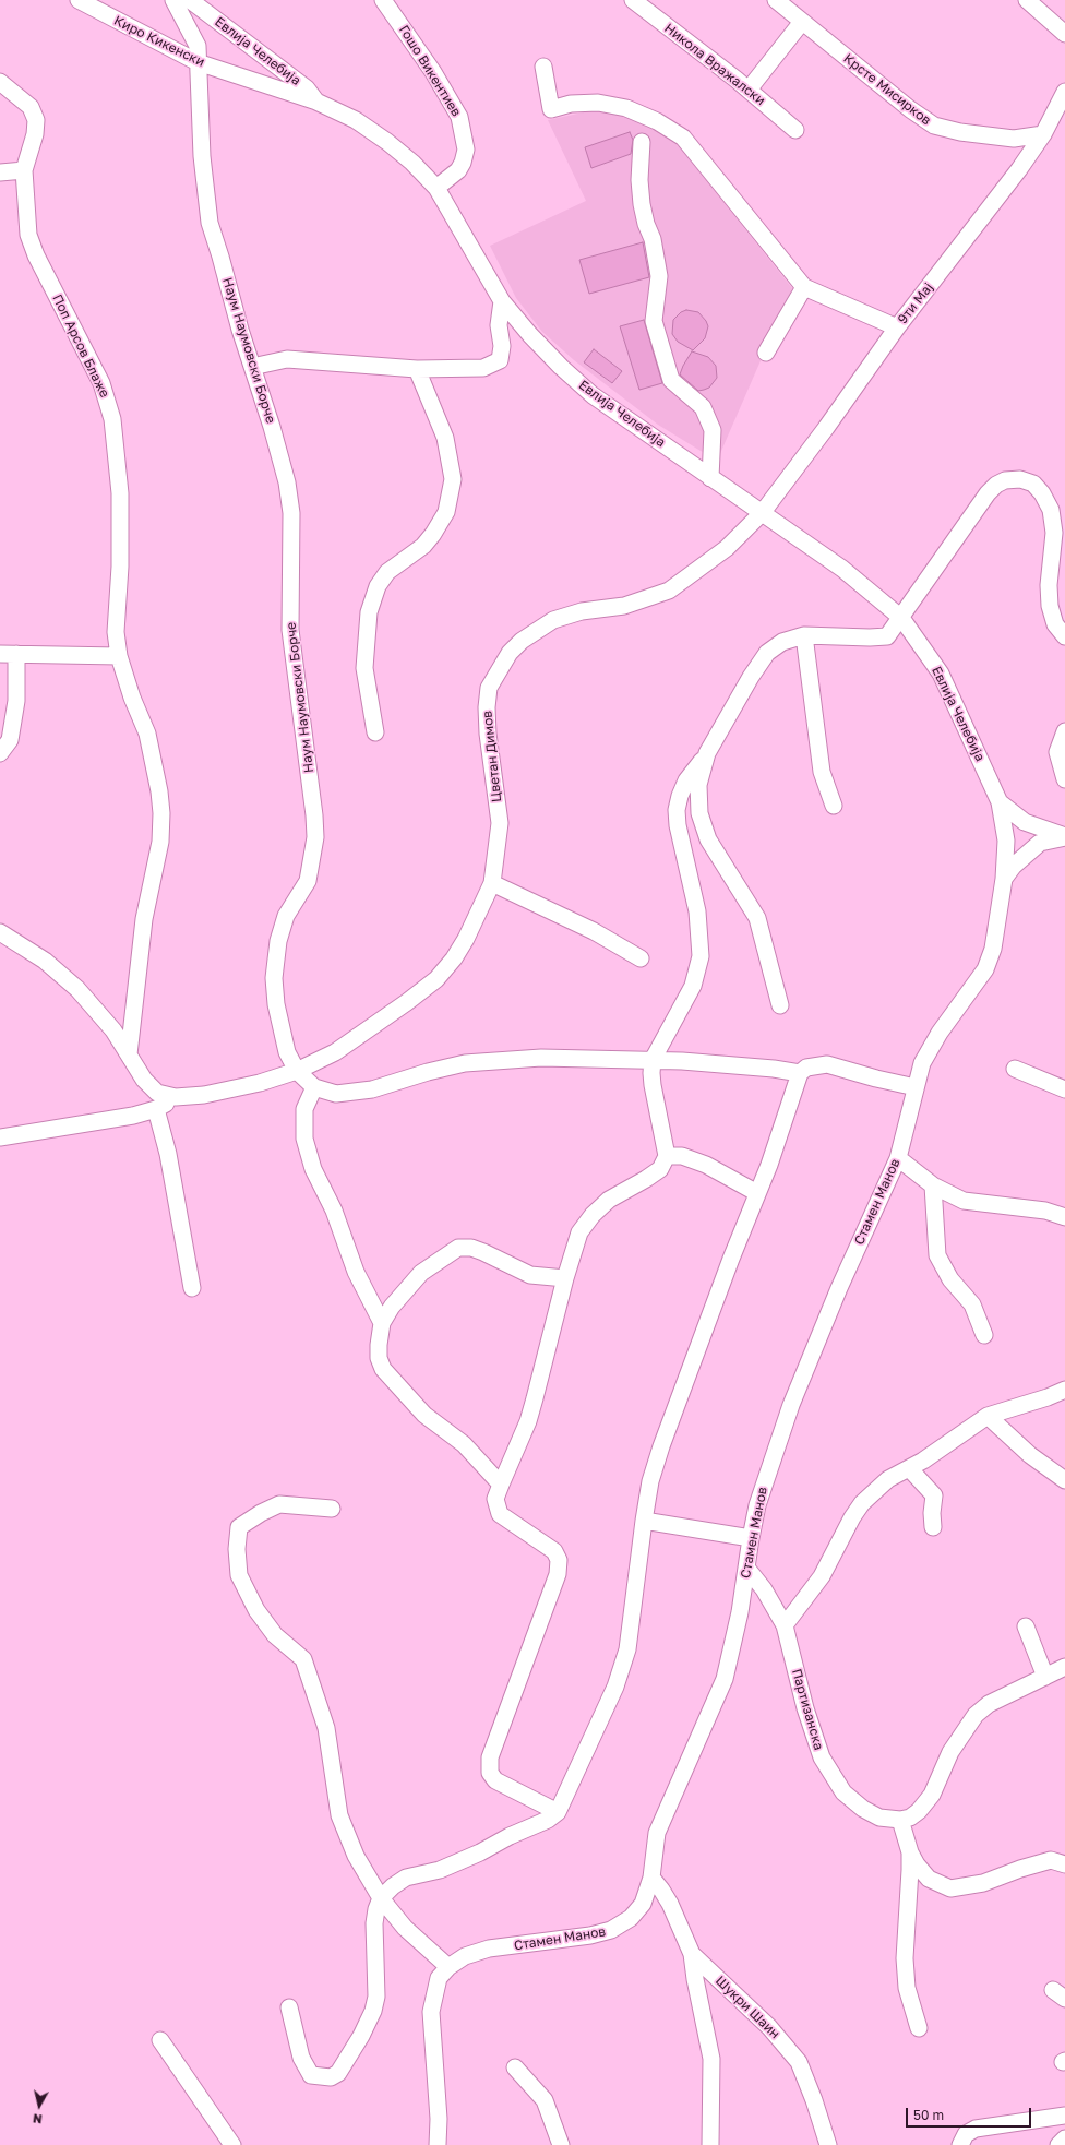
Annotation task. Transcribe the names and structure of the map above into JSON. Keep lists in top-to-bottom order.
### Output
{
  "streets": {
    "street": [
      "Киро Кикенски",
      "Евлија Челебија",
      "Никола Вражалски",
      "Гошо Викентиев",
      "Крсте Мисирков",
      "9ти Мај",
      "Поп Арсов Блаже",
      "Наум Наумовски Борче",
      "Цветан Димов",
      "Стамен Манов",
      "Партизанска",
      "Шукри Шаин"
    ]
  },
  "crossings": [
    ["Киро Кикенски", "Евлија Челебија"],
    ["Киро Кикенски", "Наум Наумовски Борче"],
    ["Евлија Челебија", "Гошо Викентиев"],
    ["Евлија Челебија", "9ти Мај"],
    ["Евлија Челебија", "Цветан Димов"],
    ["Евлија Челебија", "Стамен Манов"],
    ["Крсте Мисирков", "9ти Мај"],
    ["9ти Мај", "Цветан Димов"],
    ["Наум Наумовски Борче", "Цветан Димов"],
    ["Стамен Манов", "Партизанска"],
    ["Стамен Манов", "Шукри Шаин"]
  ],
  "scale_bar": "50 m",
  "north": "bottom"
}
